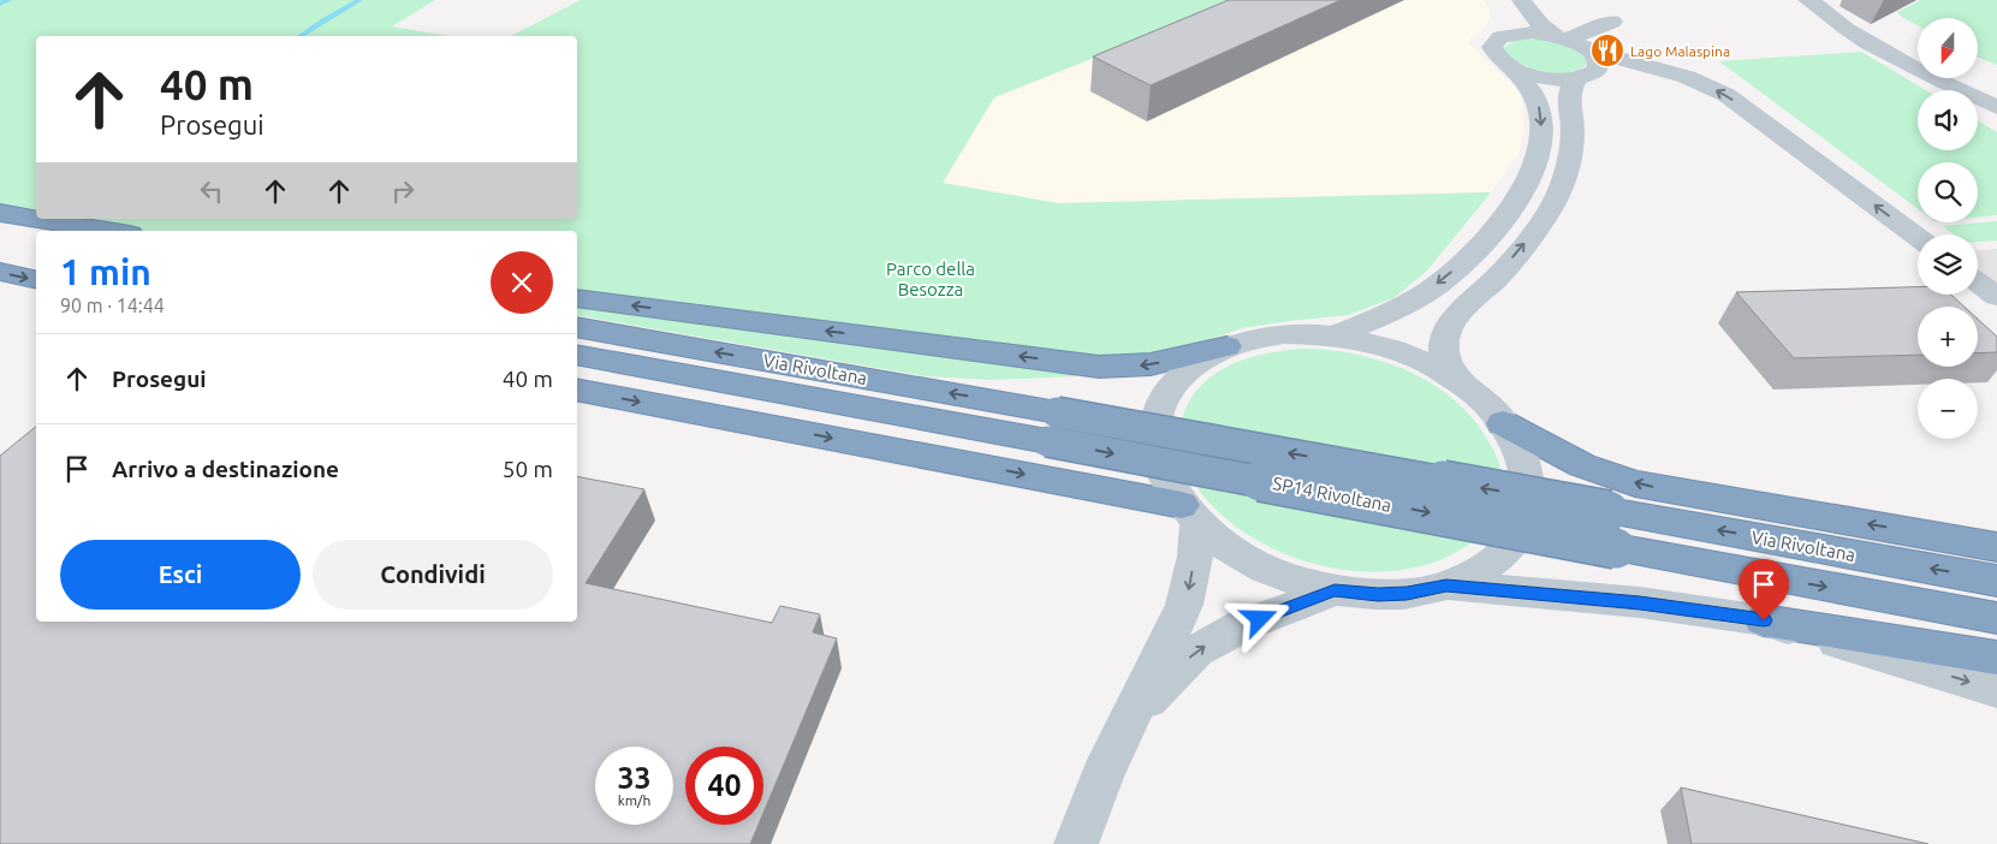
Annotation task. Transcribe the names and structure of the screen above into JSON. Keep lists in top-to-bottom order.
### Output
{
  "streets": {
    "highway": ["Via Rivoltana", "SP14 Rivoltana"]
  },
  "crossings": [
    ["Via Rivoltana", "SP14 Rivoltana"]
  ],
  "parks": ["Parco della Besozza"],
  "places": {
    "restaurant": ["Lago Malaspina"]
  },
  "north": "bottom",
  "page": {
    "map_buttons": ["+", "−"],
    "turn": ["40 m", "Prosegui"],
    "heading": ["1 min", "90 m · 14:44"],
    "list": [
      {
        "name": "Prosegui",
        "value": "40 m"
      },
      {
        "name": "Arrivo a destinazione",
        "value": "50 m"
      }
    ],
    "buttons": ["Esci", "Condividi"],
    "speed": "33 km/h",
    "limit": "40"
  }
}
